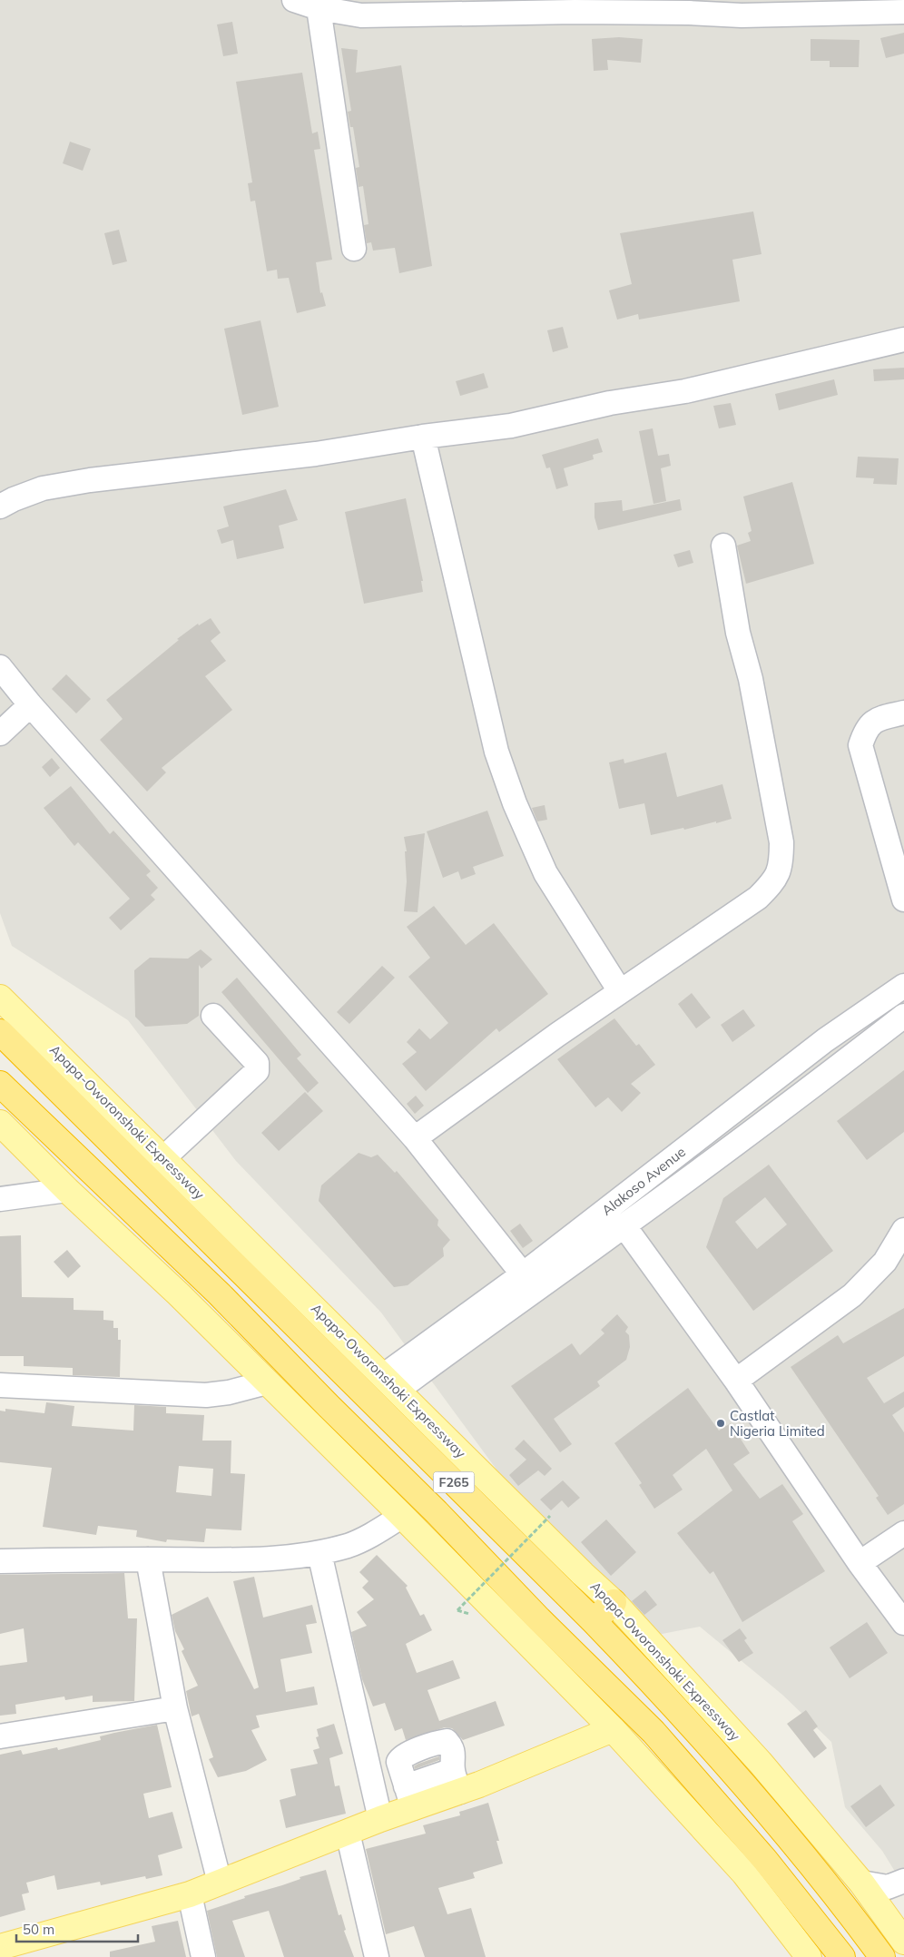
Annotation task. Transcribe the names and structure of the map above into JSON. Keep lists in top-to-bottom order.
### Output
{
  "streets": {
    "highway": ["Apapa-Oworonshoki Expressway", "F265"],
    "street": ["Alakoso Avenue"]
  },
  "crossings": [
    ["Apapa-Oworonshoki Expressway", "Alakoso Avenue"]
  ],
  "places": ["Castlat Nigeria Limited"],
  "scale_bar": "50 m"
}
